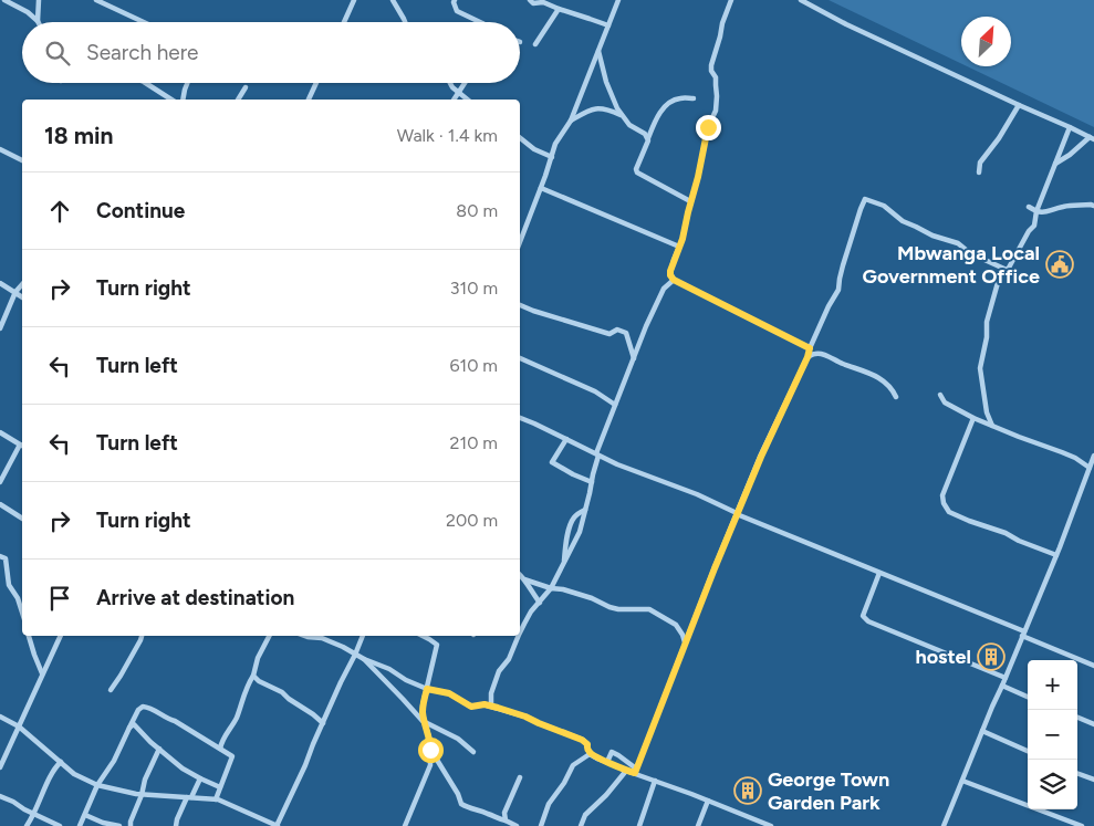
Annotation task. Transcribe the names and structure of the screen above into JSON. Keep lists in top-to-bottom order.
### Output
{
  "places": {
    "public building": ["Mbwanga Local Government Office"],
    "building": ["hostel", "George Town Garden Park"]
  },
  "north": "top right",
  "page": {
    "search": "Search here",
    "heading": ["18 min", "Walk · 1.4 km"],
    "list": [
      ["Continue", "80 m"],
      ["Turn right", "310 m"],
      ["Turn left", "610 m"],
      ["Turn left", "210 m"],
      ["Turn right", "200 m"],
      "Arrive at destination"
    ],
    "map_buttons": ["+", "−"]
  }
}
